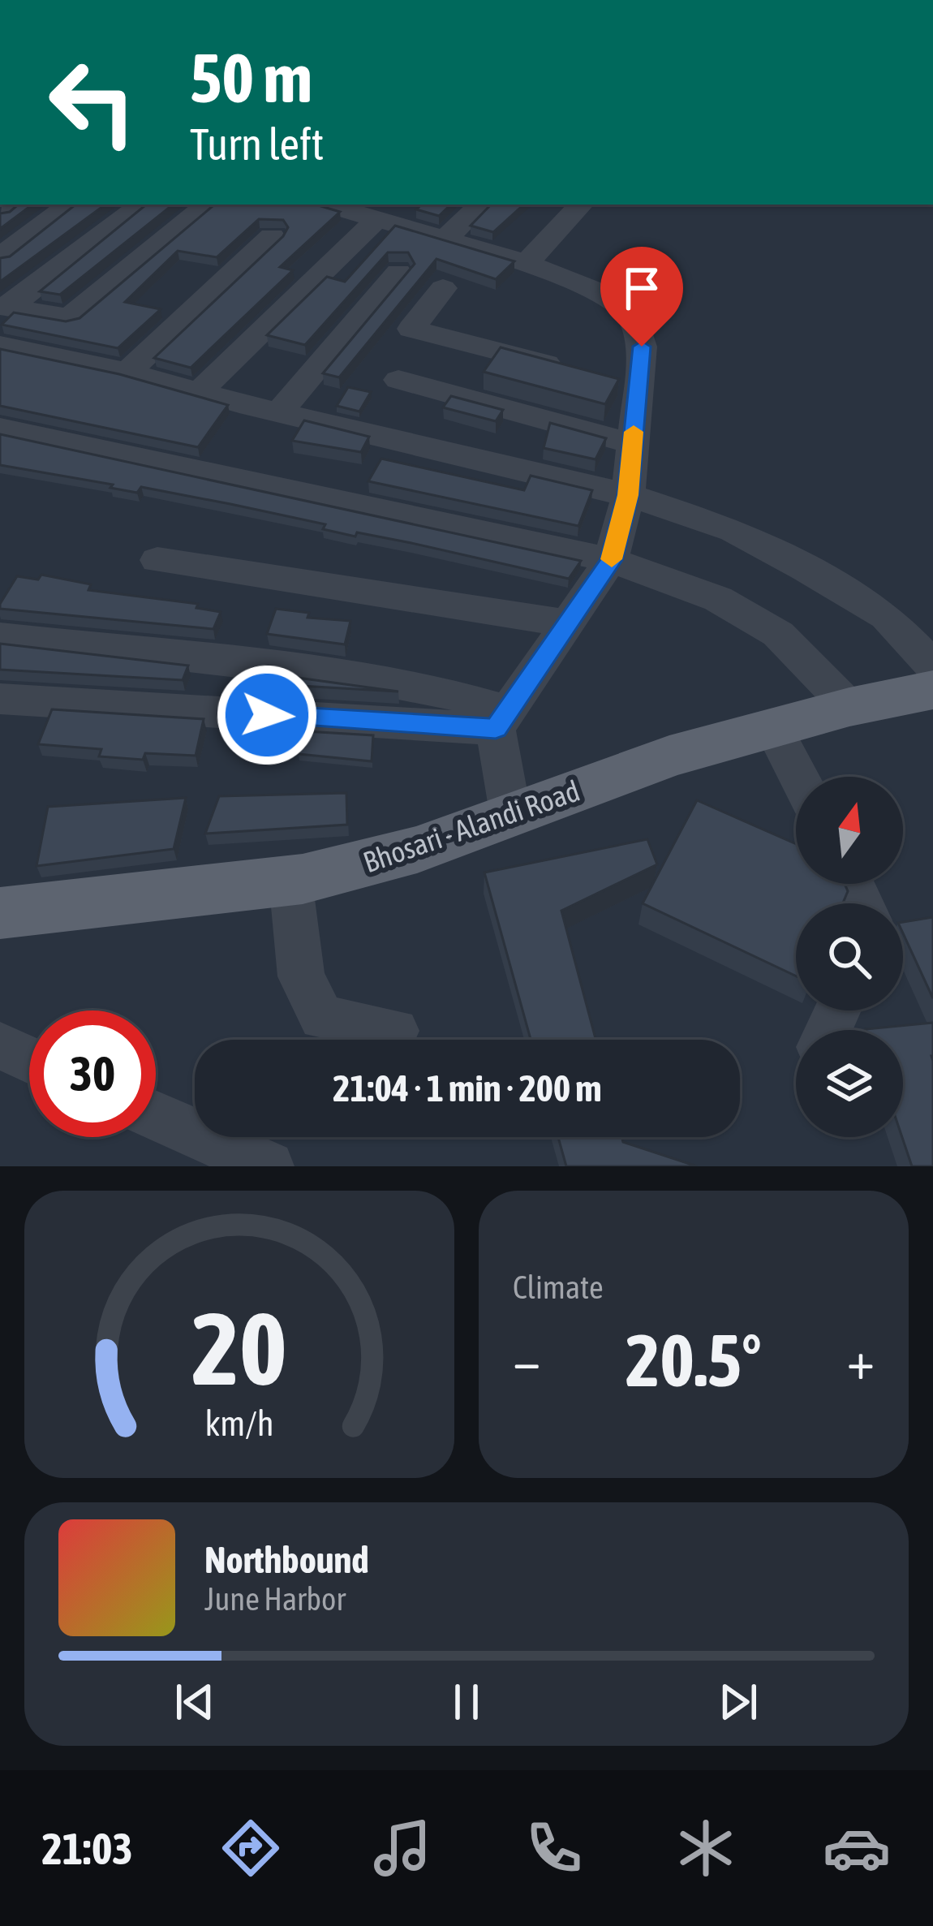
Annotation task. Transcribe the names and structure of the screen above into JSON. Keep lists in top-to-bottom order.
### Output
{
  "streets": {
    "main road": ["Bhosari - Alandi Road"]
  },
  "north": "top",
  "page": {
    "turn": ["50 m", "Turn left"],
    "limit": "30",
    "trip": "21:04 · 1 min · 200 m",
    "tile": "Climate",
    "heat": ["−", "20.5°", "+"],
    "song": ["Northbound", "June Harbor"],
    "tabs": "21:03",
    "gauge": ["20", "km/h"]
  }
}
